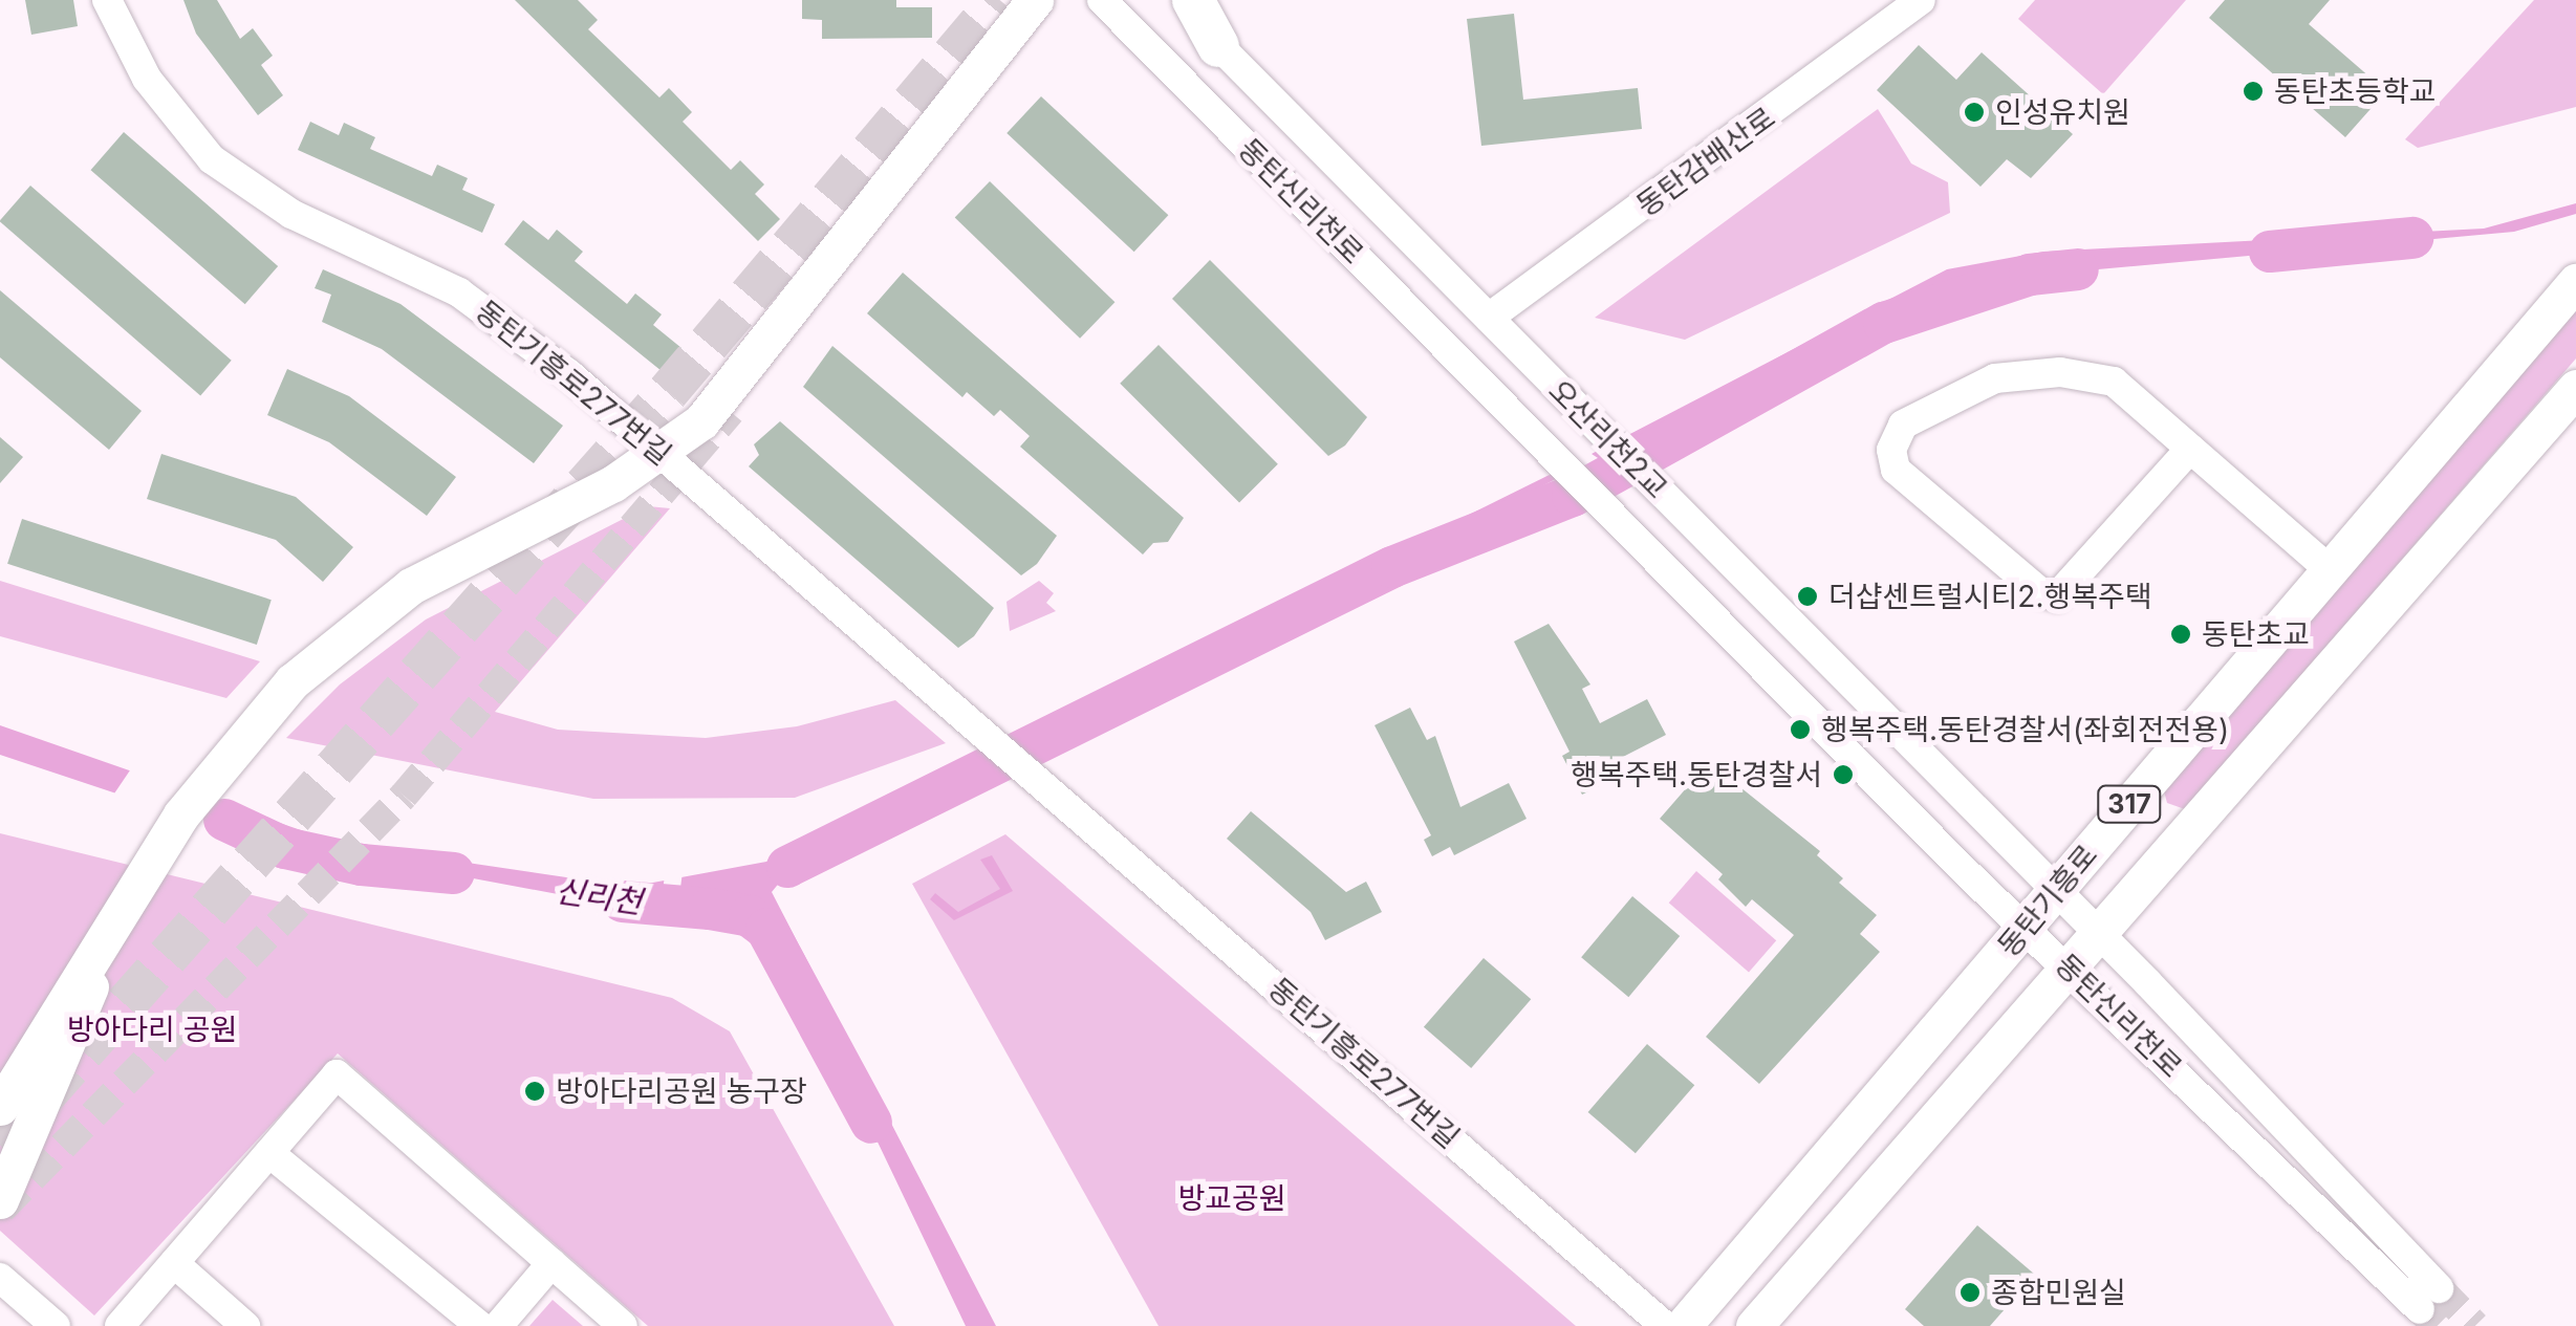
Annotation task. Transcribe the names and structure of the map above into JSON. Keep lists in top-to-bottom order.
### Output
{
  "streets": {
    "main road": ["317", "동탄기흥로"],
    "street": [
      "동탄감배산로",
      "동탄신리천로",
      "동탄기흥로277번길",
      "오산리천2교"
    ]
  },
  "crossings": [
    ["동탄감배산로", "동탄신리천로"],
    ["동탄신리천로", "오산리천2교"],
    ["동탄신리천로", "동탄기흥로"]
  ],
  "water": ["신리천"],
  "parks": ["방아다리 공원", "방교공원"],
  "places": [
    "동탄초등학교",
    "인성유치원",
    "더샵센트럴시티2.행복주택",
    "동탄초교",
    "행복주택.동탄경찰서(좌회전전용)",
    "행복주택.동탄경찰서",
    "방아다리공원 농구장",
    "종합민원실"
  ]
}
